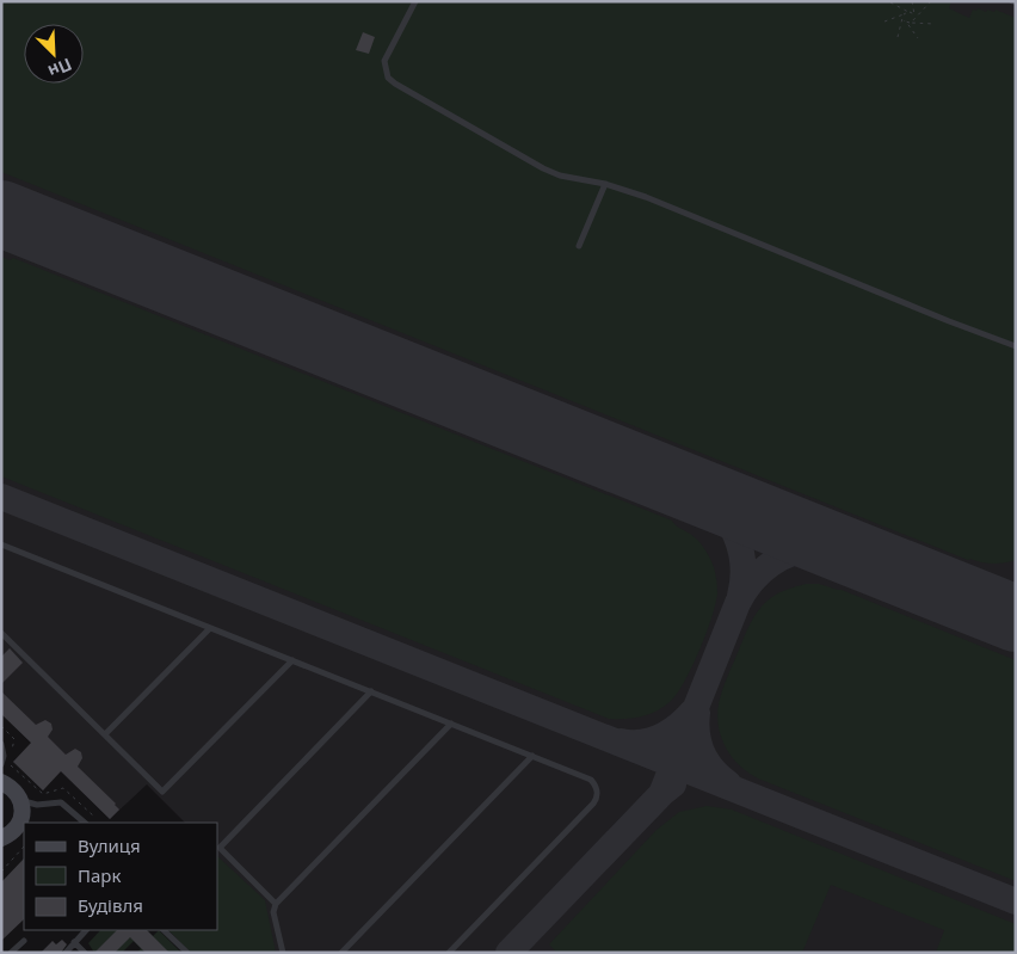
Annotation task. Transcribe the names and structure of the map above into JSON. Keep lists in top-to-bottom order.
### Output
{
  "legend": ["Вулиця", "Парк", "Будівля"],
  "north": "bottom right"
}
